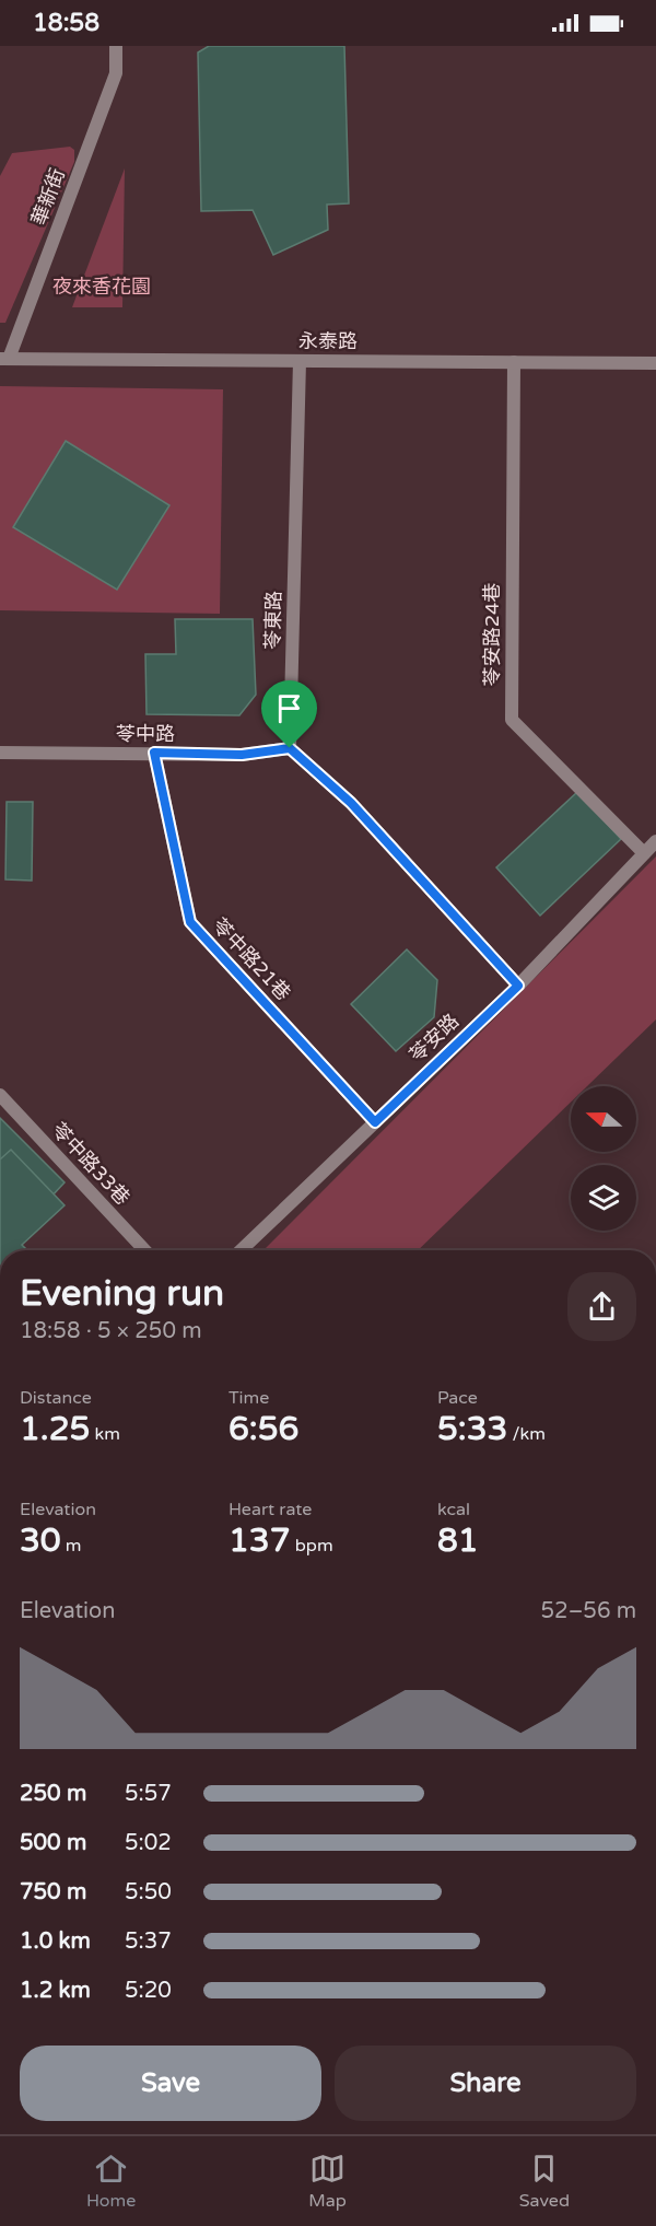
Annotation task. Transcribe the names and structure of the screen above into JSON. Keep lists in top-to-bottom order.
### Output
{
  "streets": {
    "street": [
      "華新街",
      "永泰路",
      "苓東路",
      "苓安路24巷",
      "苓中路",
      "苓中路21巷",
      "苓安路",
      "苓中路33巷"
    ]
  },
  "crossings": [
    ["華新街", "永泰路"],
    ["永泰路", "苓東路"],
    ["永泰路", "苓安路24巷"],
    ["苓東路", "苓中路"],
    ["苓安路24巷", "苓安路"],
    ["苓中路", "苓中路21巷"],
    ["苓中路21巷", "苓安路"]
  ],
  "parks": ["夜來香花園"],
  "north": "left",
  "page": {
    "status": "18:58",
    "heading": ["Evening run", "18:58 · 5 × 250 m"],
    "stats": [
      ["Distance", "1.25 km"],
      ["Time", "6:56"],
      ["Pace", "5:33 /km"],
      ["Elevation", "30 m"],
      ["Heart rate", "137 bpm"],
      ["kcal", "81"]
    ],
    "chart": ["Elevation", "52–56 m"],
    "list": [
      {
        "name": "250 m",
        "note": "5:57"
      },
      {
        "name": "500 m",
        "note": "5:02"
      },
      {
        "name": "750 m",
        "note": "5:50"
      },
      {
        "name": "1.0 km",
        "note": "5:37"
      },
      {
        "name": "1.2 km",
        "note": "5:20"
      }
    ],
    "buttons": ["Save", "Share"],
    "tabs": ["Home", "Map", "Saved"]
  }
}
